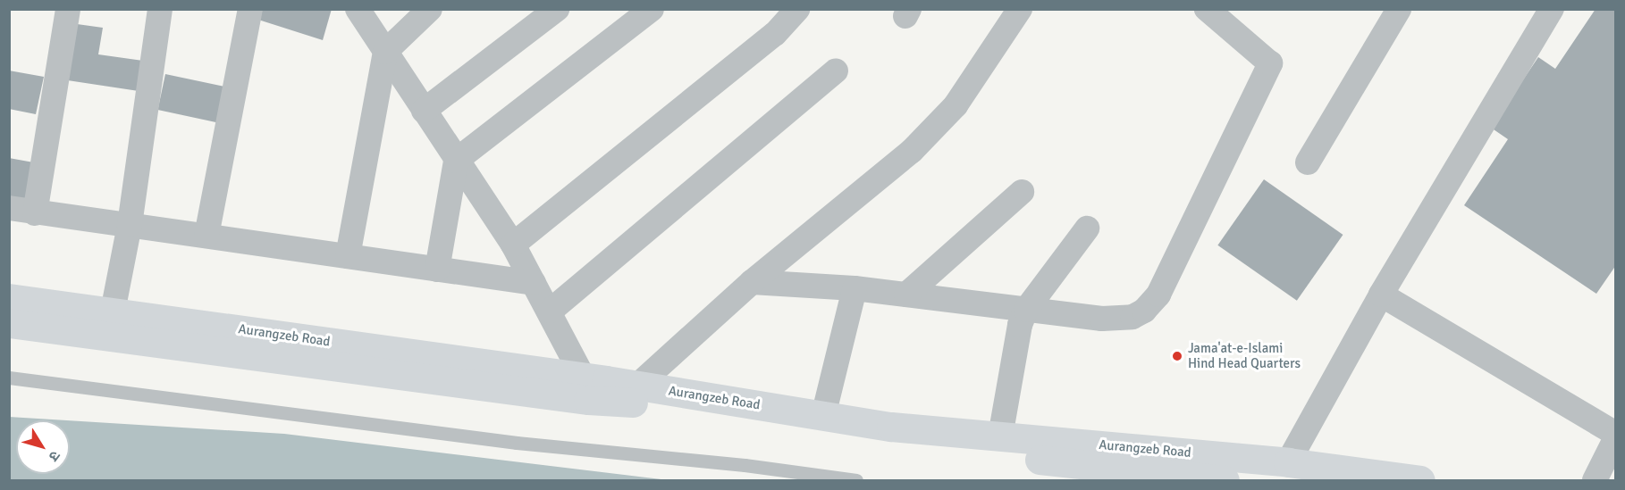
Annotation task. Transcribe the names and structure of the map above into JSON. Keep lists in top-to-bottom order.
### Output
{
  "streets": {
    "main road": ["Aurangzeb Road"]
  },
  "places": ["Jama'at-e-Islami Hind Head Quarters"],
  "north": "bottom right"
}
